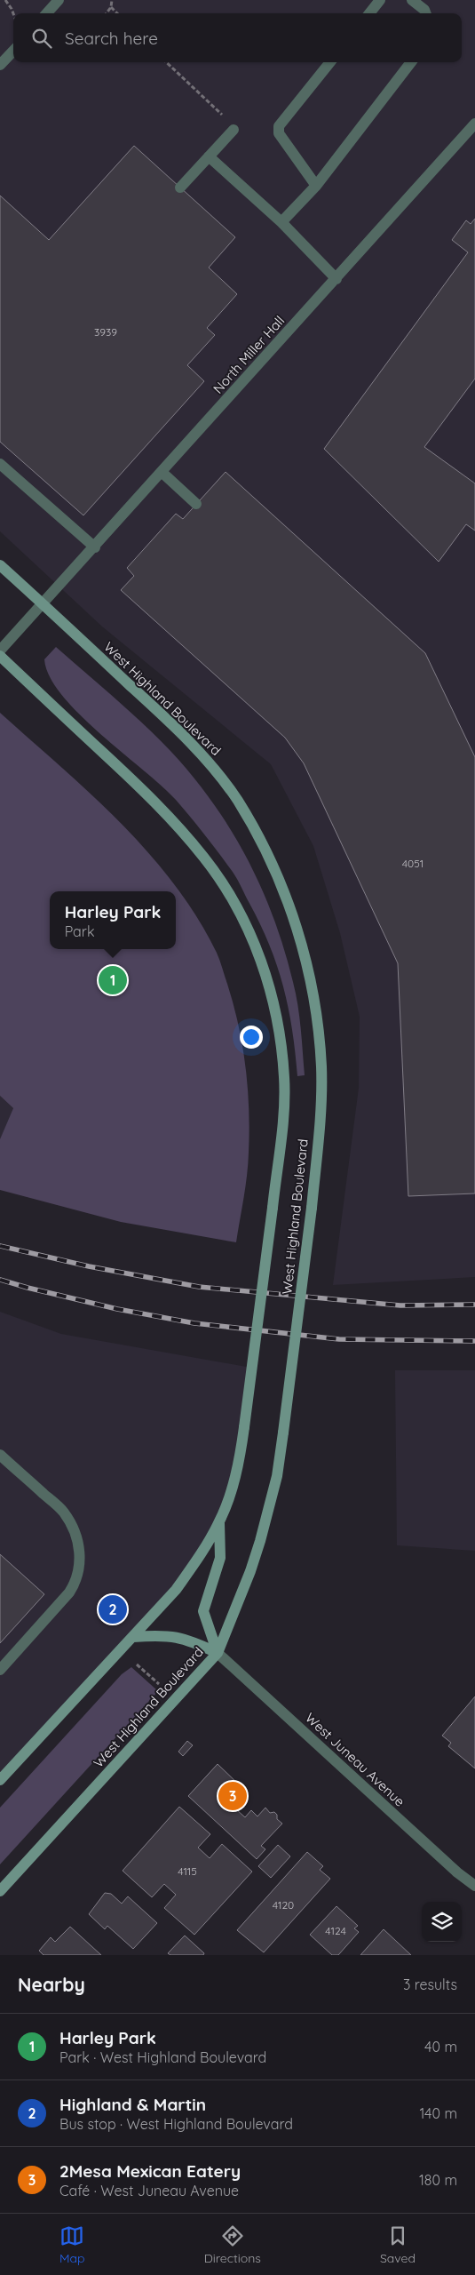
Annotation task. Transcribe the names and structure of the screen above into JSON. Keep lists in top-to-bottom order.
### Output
{
  "streets": {
    "street": ["North Miller Hall", "West Highland Boulevard", "West Juneau Avenue"]
  },
  "crossings": [
    ["North Miller Hall", "West Highland Boulevard"],
    ["West Highland Boulevard", "West Juneau Avenue"]
  ],
  "house_numbers": [
    "3939",
    "4051",
    "4115",
    "4120",
    "4124"
  ],
  "page": {
    "search": "Search here",
    "popup": ["Harley Park", "Park"],
    "pins": ["1", "2", "3"],
    "heading": ["Nearby", "3 results"],
    "list": [
      {
        "mark": "1",
        "name": "Harley Park",
        "note": "Park · West Highland Boulevard",
        "value": "40 m"
      },
      {
        "mark": "2",
        "name": "Highland & Martin",
        "note": "Bus stop · West Highland Boulevard",
        "value": "140 m"
      },
      {
        "mark": "3",
        "name": "2Mesa Mexican Eatery",
        "note": "Café · West Juneau Avenue",
        "value": "180 m"
      }
    ],
    "nav": ["Map", "Directions", "Saved"]
  }
}
